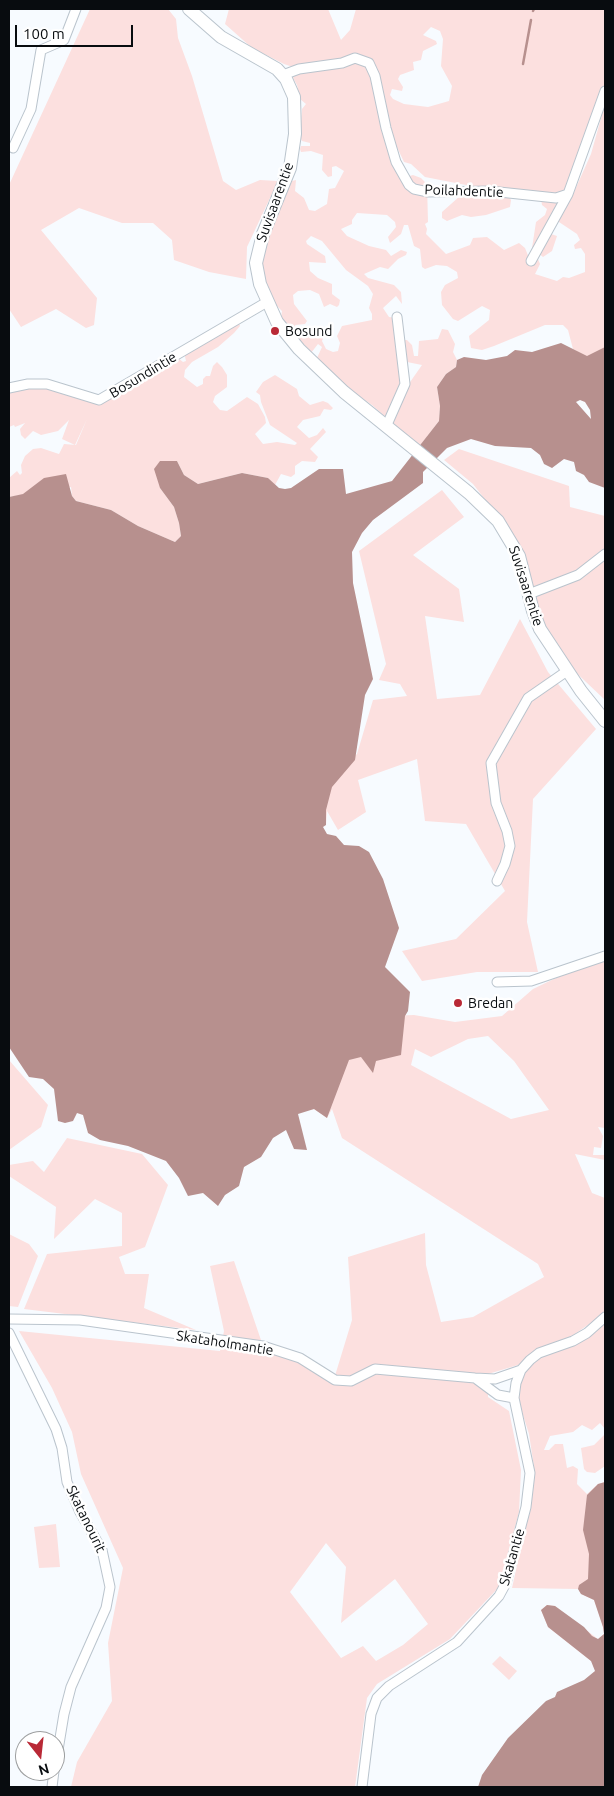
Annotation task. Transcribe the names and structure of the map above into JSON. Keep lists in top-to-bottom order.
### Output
{
  "streets": {
    "street": [
      "Poilahdentie",
      "Suvisaarentie",
      "Bosundintie",
      "Skataholmantie",
      "Skatanourit",
      "Skatantie"
    ]
  },
  "crossings": [
    ["Poilahdentie", "Suvisaarentie"],
    ["Suvisaarentie", "Bosundintie"],
    ["Skataholmantie", "Skatantie"]
  ],
  "places": ["Bosund", "Bredan"],
  "scale_bar": "100 m",
  "north": "bottom"
}
